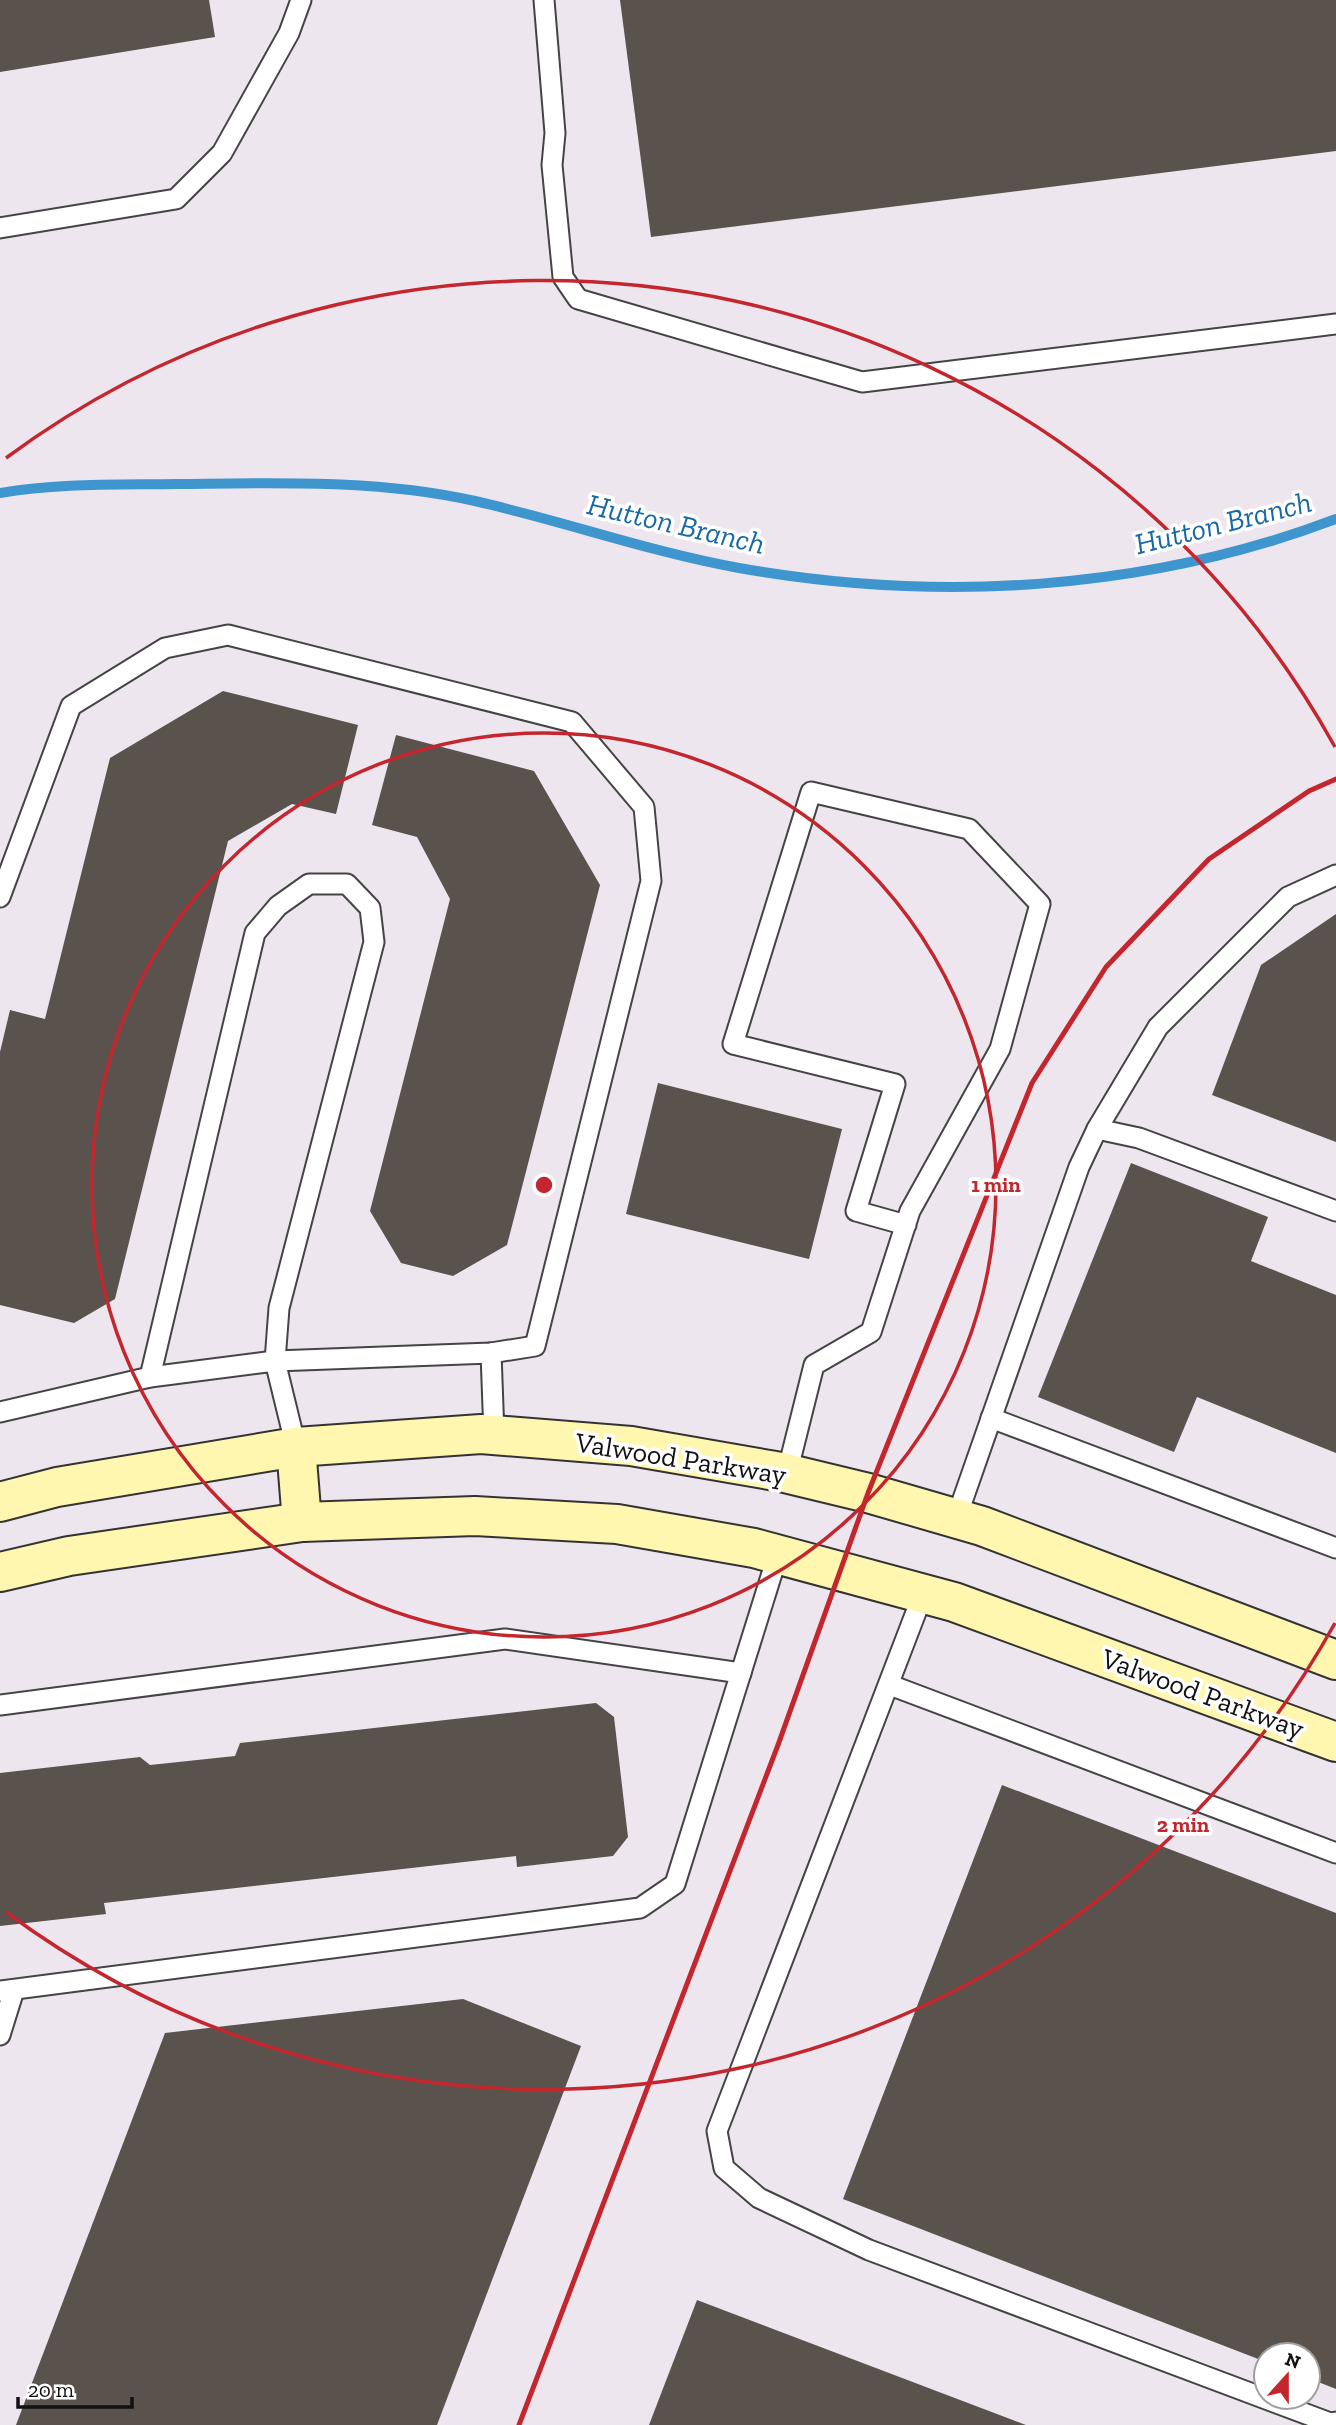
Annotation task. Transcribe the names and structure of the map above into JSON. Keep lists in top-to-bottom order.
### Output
{
  "streets": {
    "main road": ["Valwood Parkway"]
  },
  "water": ["Hutton Branch"],
  "scale_bar": "20 m",
  "north": "top",
  "rings": ["1 min", "2 min"]
}
